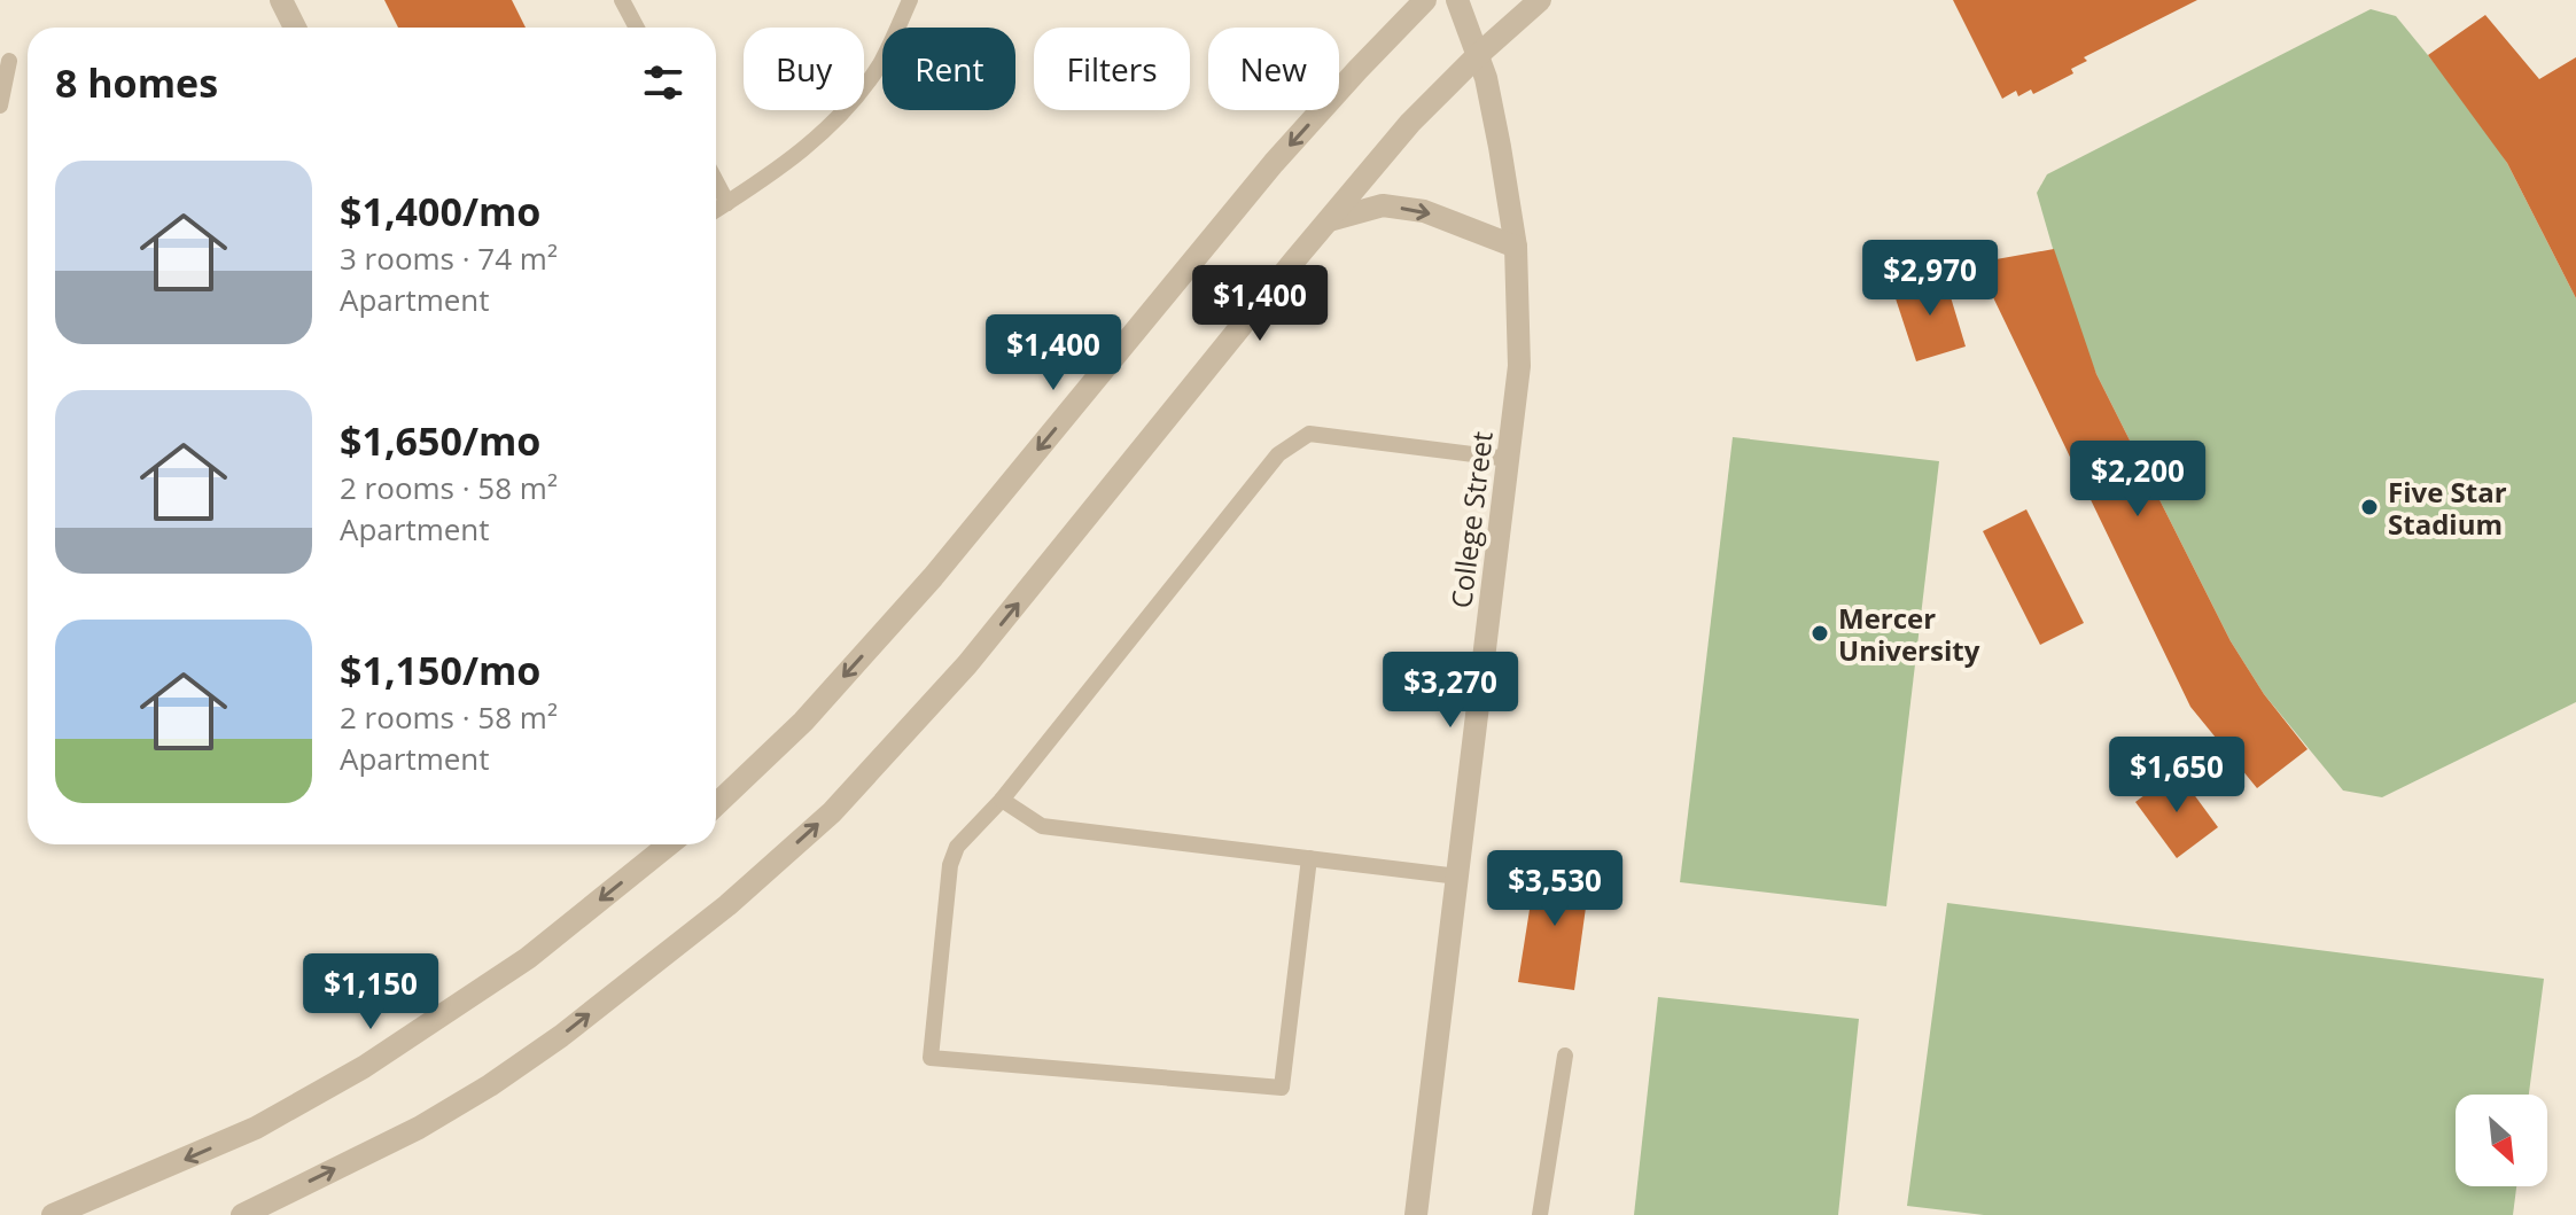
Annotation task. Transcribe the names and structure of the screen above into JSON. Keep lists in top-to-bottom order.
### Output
{
  "streets": {
    "street": ["College Street"]
  },
  "places": ["Five Star Stadium", "Mercer University"],
  "north": "bottom right",
  "page": {
    "chip": [
      "Buy",
      "Rent",
      "Filters",
      "New"
    ],
    "heading": "8 homes",
    "list": [
      {
        "name": "$1,400/mo",
        "note": "3 rooms · 74 m² · Apartment"
      },
      {
        "name": "$1,650/mo",
        "note": "2 rooms · 58 m² · Apartment"
      },
      {
        "name": "$1,150/mo",
        "note": "2 rooms · 58 m² · Apartment"
      }
    ],
    "price": [
      "$2,970",
      "$1,400",
      "$1,400",
      "$2,200",
      "$3,270",
      "$1,650",
      "$3,530",
      "$1,150"
    ]
  }
}
